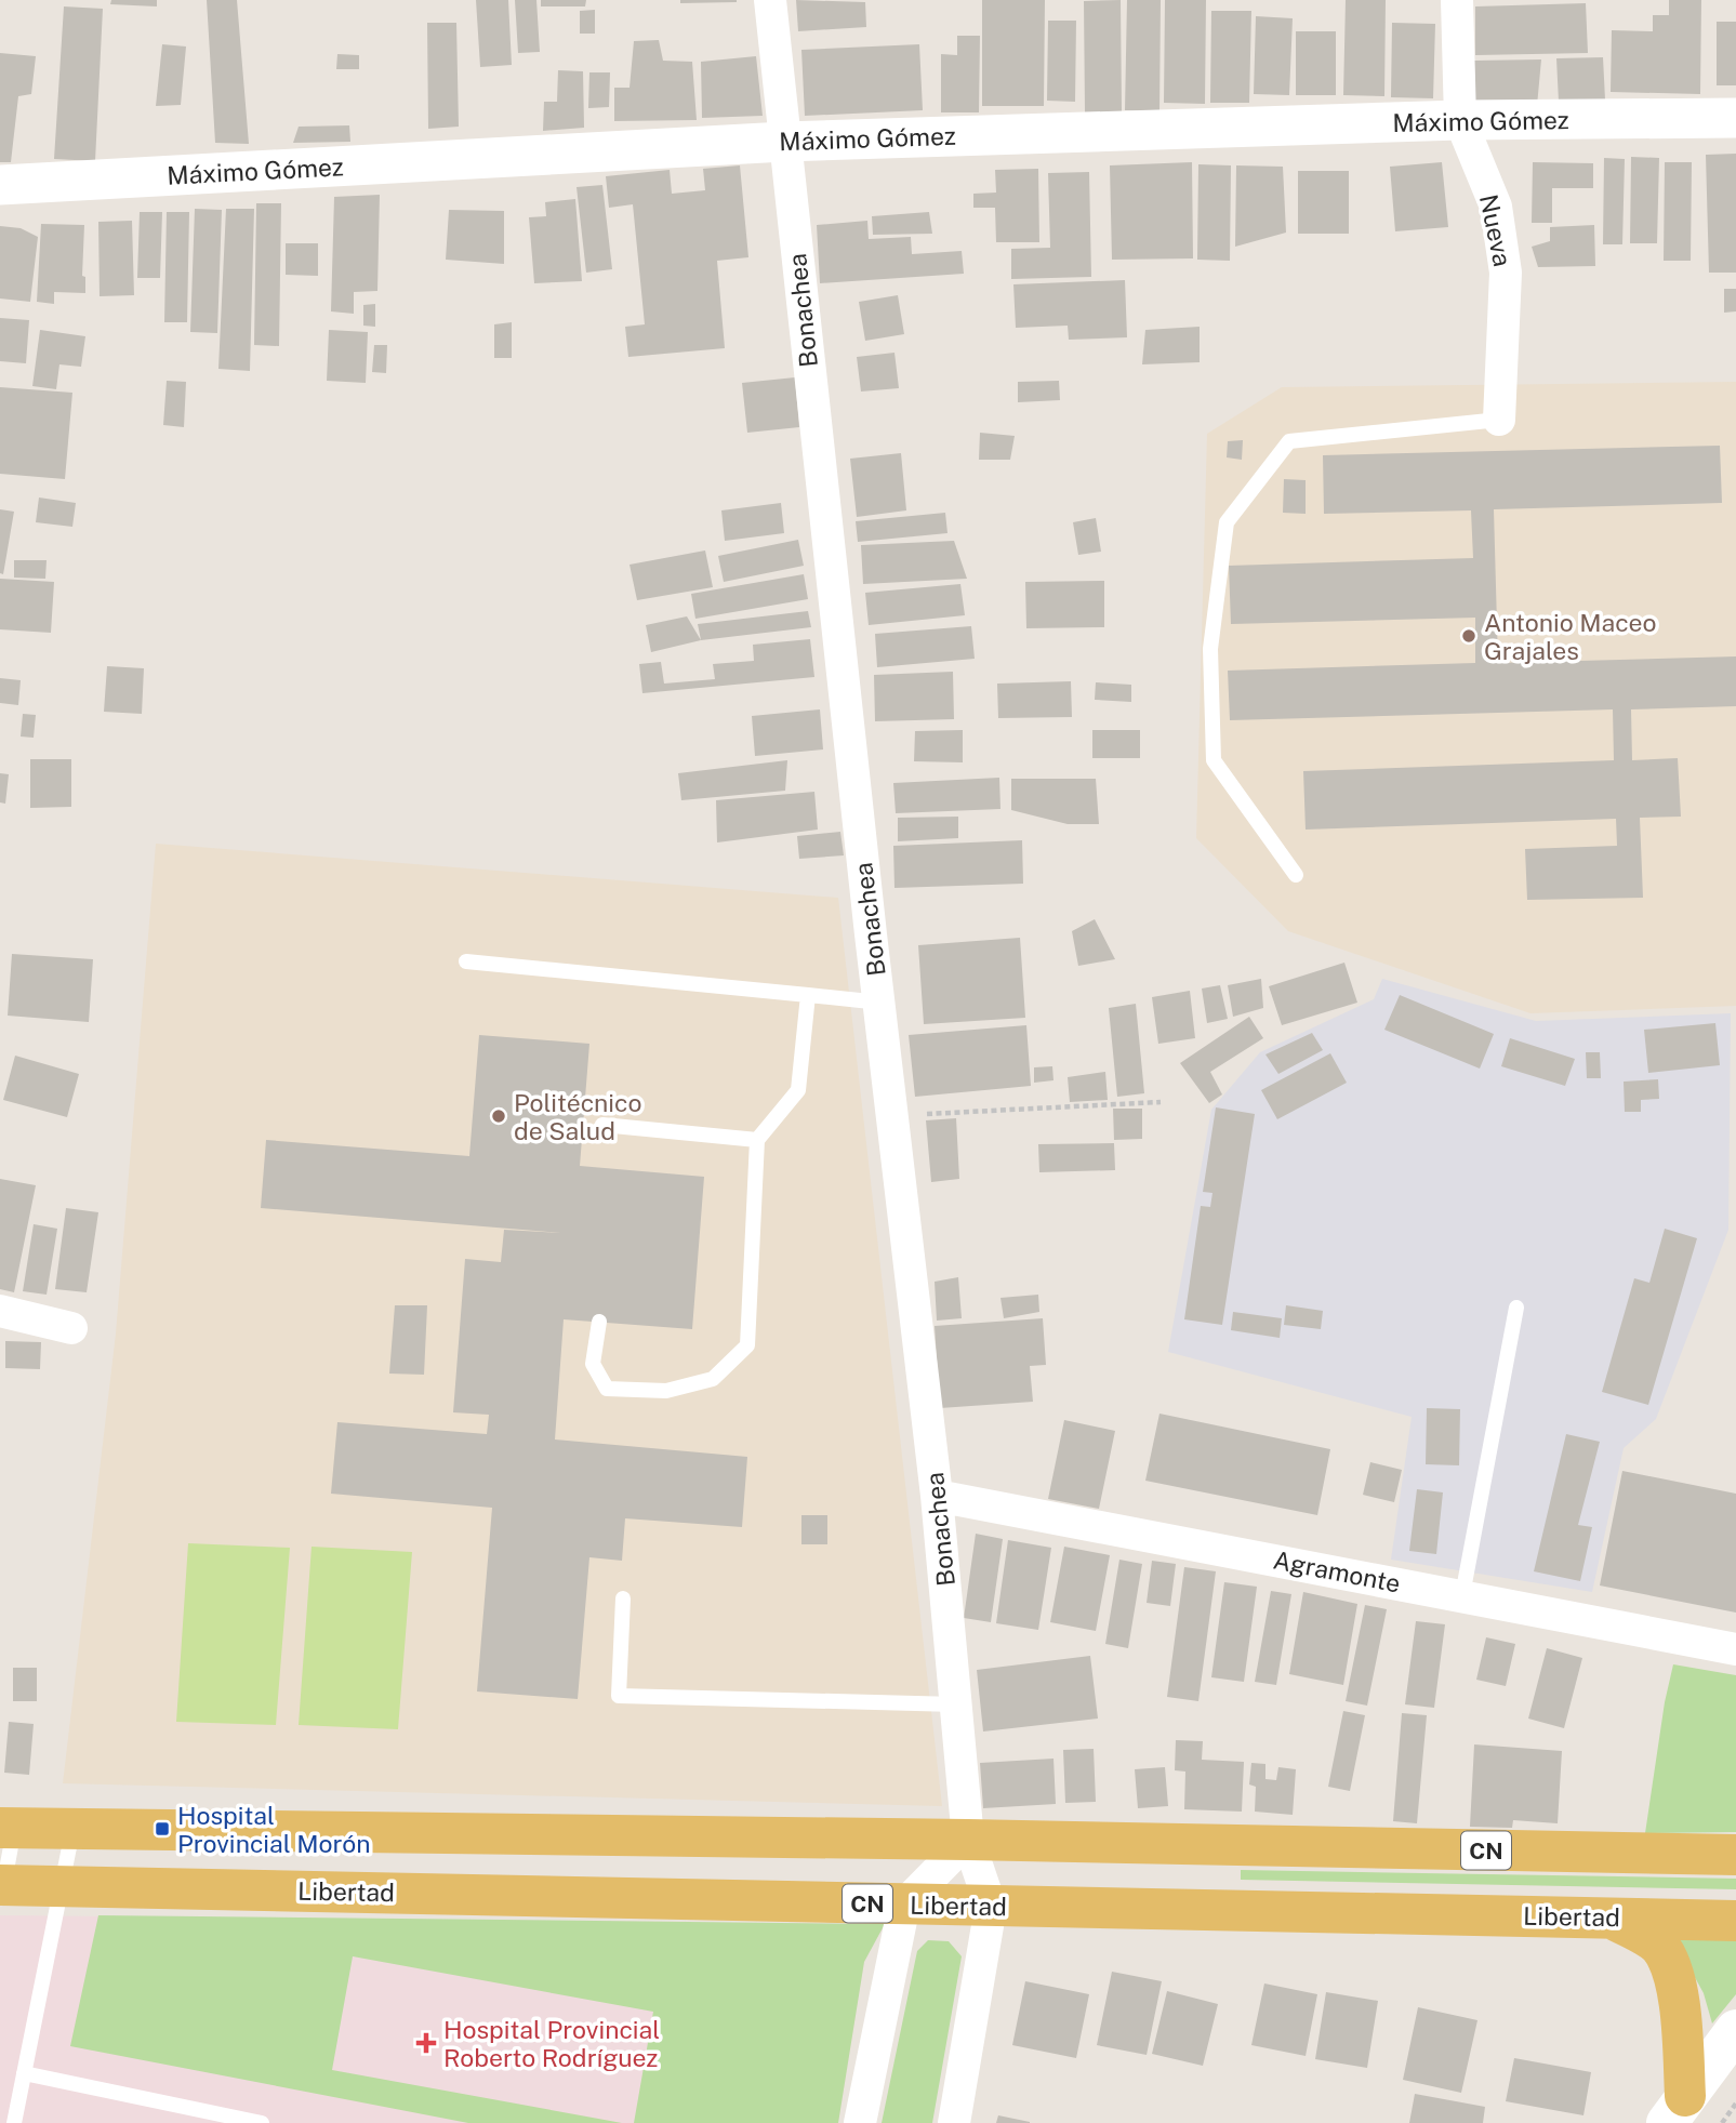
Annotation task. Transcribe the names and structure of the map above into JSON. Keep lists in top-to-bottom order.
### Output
{
  "streets": {
    "main road": ["CN", "Libertad"],
    "street": [
      "Máximo Gómez",
      "Nueva",
      "Bonachea",
      "Agramonte"
    ]
  },
  "crossings": [
    ["Máximo Gómez", "Nueva"],
    ["Máximo Gómez", "Bonachea"],
    ["Bonachea", "Agramonte"],
    ["Bonachea", "CN"],
    ["Bonachea", "Libertad"]
  ],
  "places": {
    "other": ["Antonio Maceo Grajales", "Politécnico de Salud"],
    "transit": ["Hospital Provincial Morón"],
    "health": ["Hospital Provincial Roberto Rodríguez"]
  }
}
